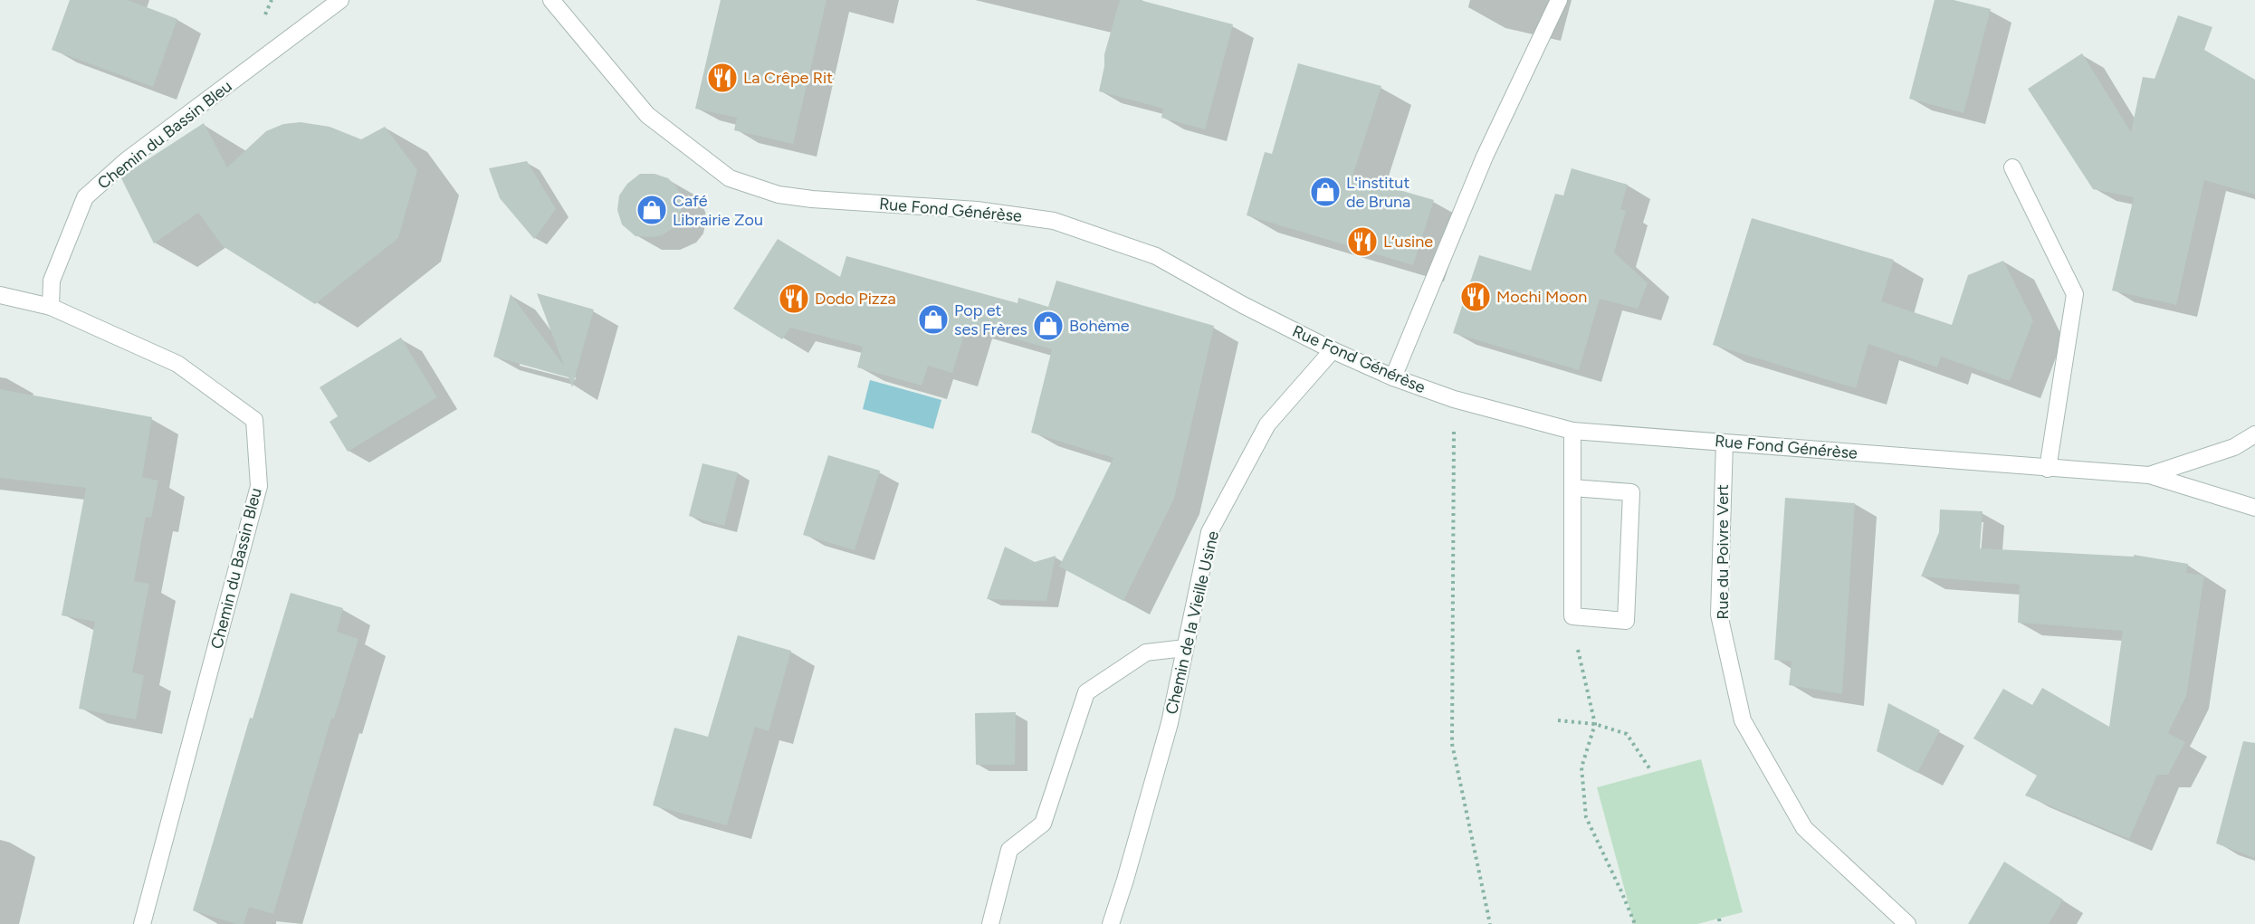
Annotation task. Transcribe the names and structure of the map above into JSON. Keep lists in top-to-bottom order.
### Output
{
  "streets": {
    "street": [
      "Chemin du Bassin Bleu",
      "Rue Fond Générèse",
      "Rue du Poivre Vert",
      "Chemin de la Vieille Usine"
    ]
  },
  "crossings": [
    ["Rue Fond Générèse", "Rue du Poivre Vert"],
    ["Rue Fond Générèse", "Chemin de la Vieille Usine"]
  ],
  "places": {
    "restaurant": [
      "La Crêpe Rit",
      "L’usine",
      "Mochi Moon",
      "Dodo Pizza"
    ],
    "shop": [
      "L'institut de Bruna",
      "Café Librairie Zou",
      "Pop et ses Frères",
      "Bohème"
    ]
  }
}
